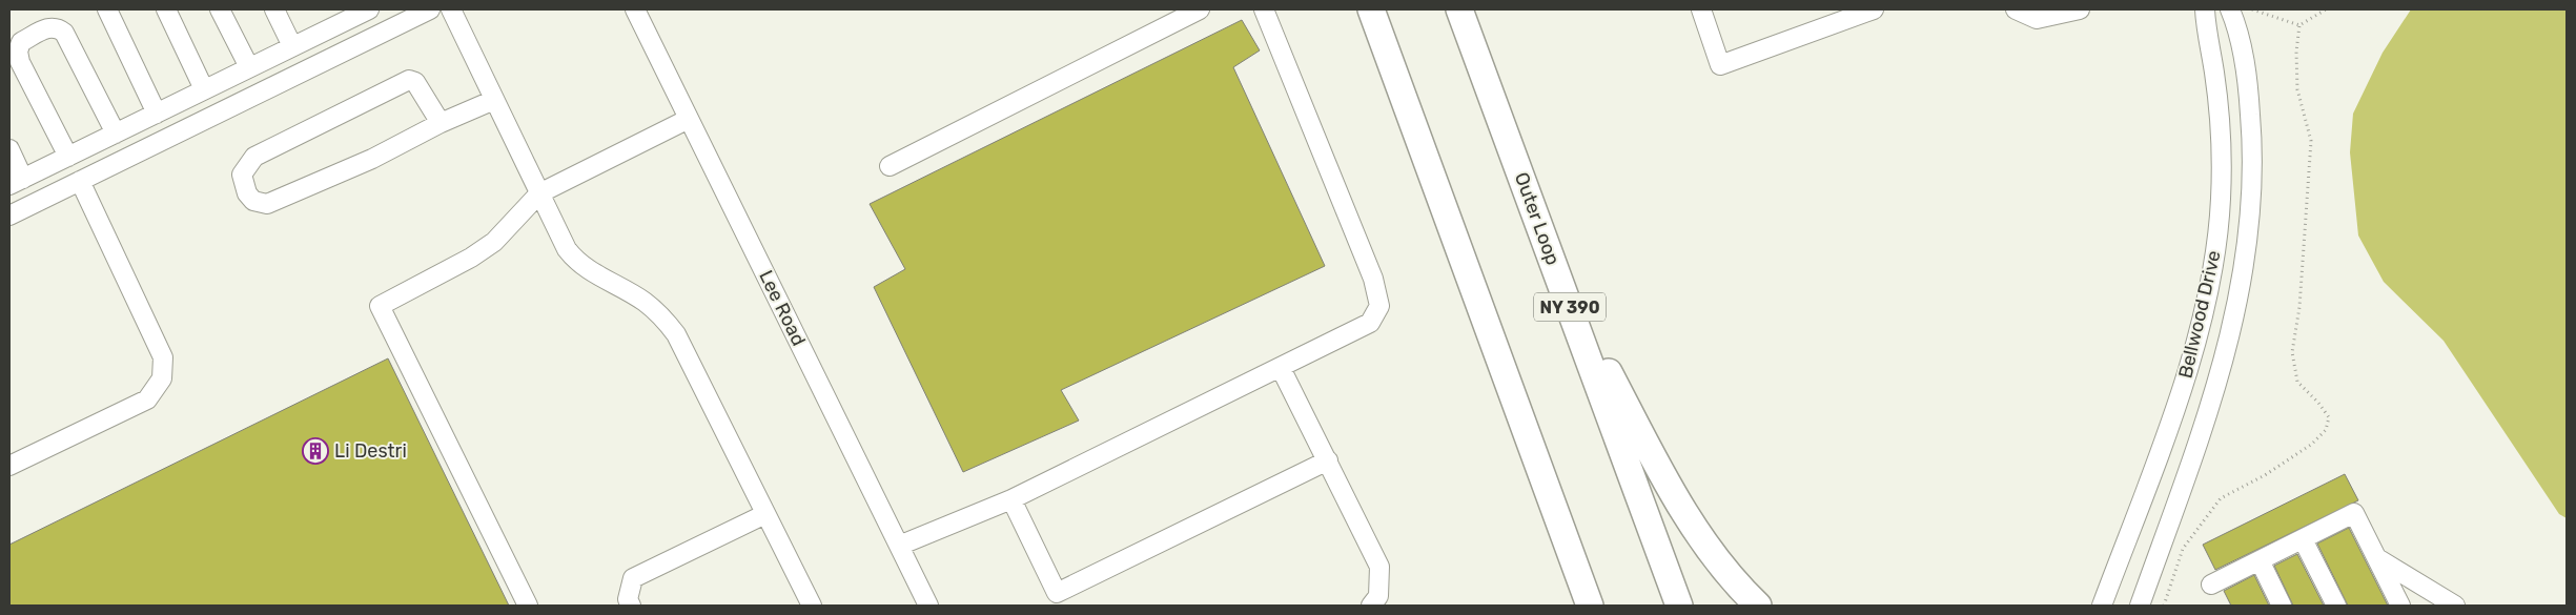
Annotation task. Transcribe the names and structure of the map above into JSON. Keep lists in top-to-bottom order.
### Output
{
  "streets": {
    "highway": ["Outer Loop", "NY 390"],
    "street": ["Lee Road", "Bellwood Drive"]
  },
  "places": {
    "building": ["Li Destri"]
  }
}
